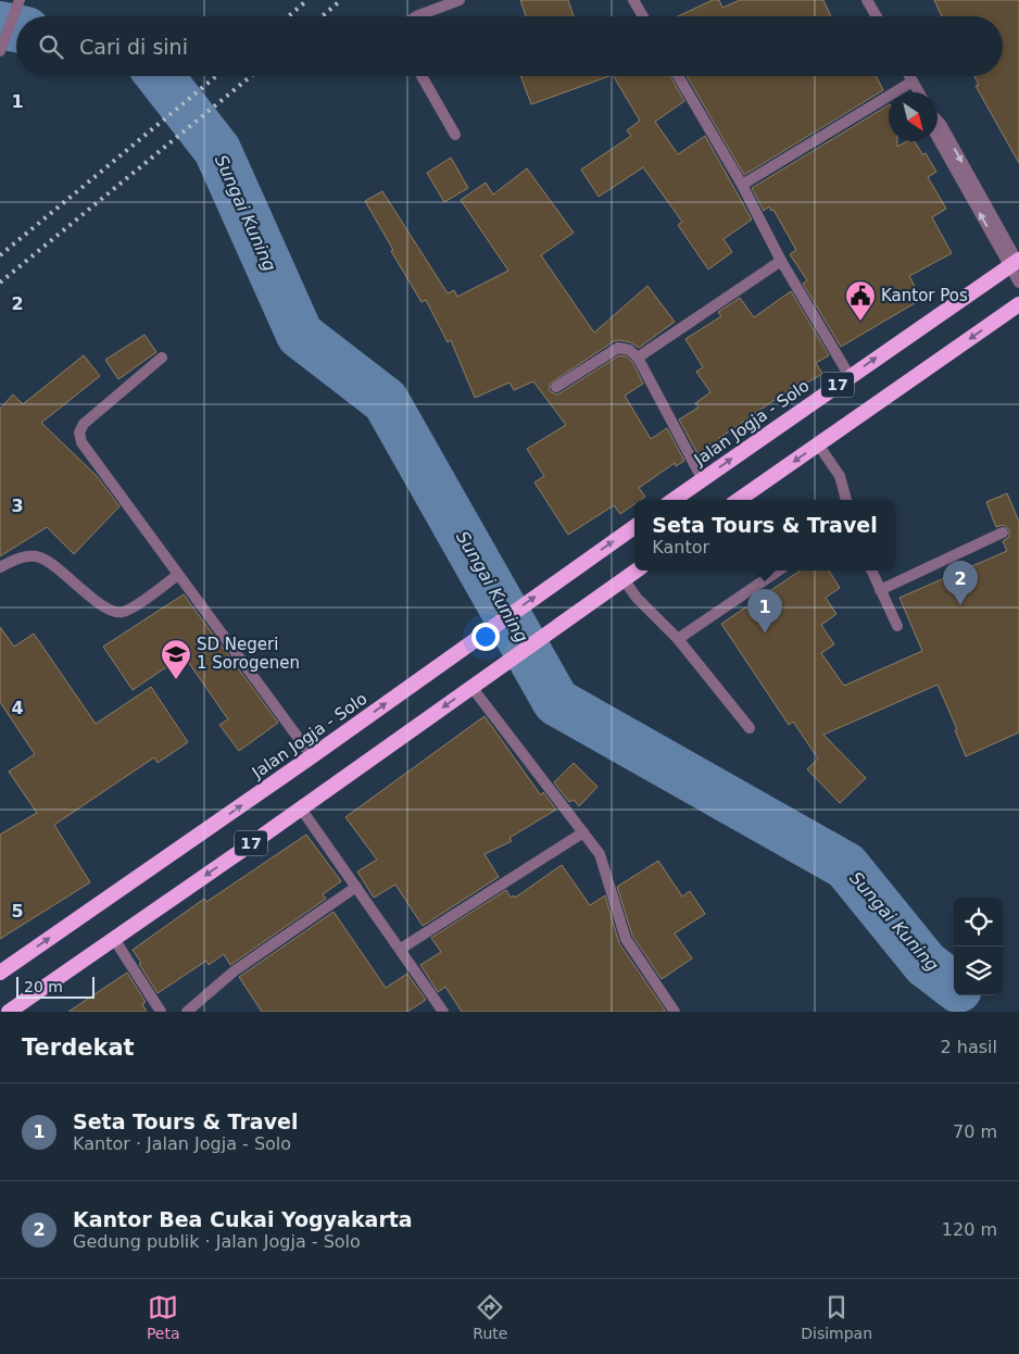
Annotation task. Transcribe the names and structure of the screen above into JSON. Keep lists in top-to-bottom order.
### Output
{
  "streets": {
    "highway": ["17", "Jalan Jogja - Solo"]
  },
  "water": ["Sungai Kuning"],
  "places": {
    "public building": ["Kantor Pos"],
    "school or university": ["SD Negeri 1 Sorogenen"]
  },
  "scale_bar": "20 m",
  "north": "bottom right",
  "page": {
    "search": "Cari di sini",
    "popup": ["Seta Tours & Travel", "Kantor"],
    "pins": ["2", "1"],
    "scale": "20 m",
    "heading": ["Terdekat", "2 hasil"],
    "list": [
      {
        "mark": "1",
        "name": "Seta Tours & Travel",
        "note": "Kantor · Jalan Jogja - Solo",
        "value": "70 m"
      },
      {
        "mark": "2",
        "name": "Kantor Bea Cukai Yogyakarta",
        "note": "Gedung publik · Jalan Jogja - Solo",
        "value": "120 m"
      }
    ],
    "nav": ["Peta", "Rute", "Disimpan"]
  },
  "grid": {
    "rows": [
      "1",
      "2",
      "3",
      "4",
      "5"
    ]
  }
}
